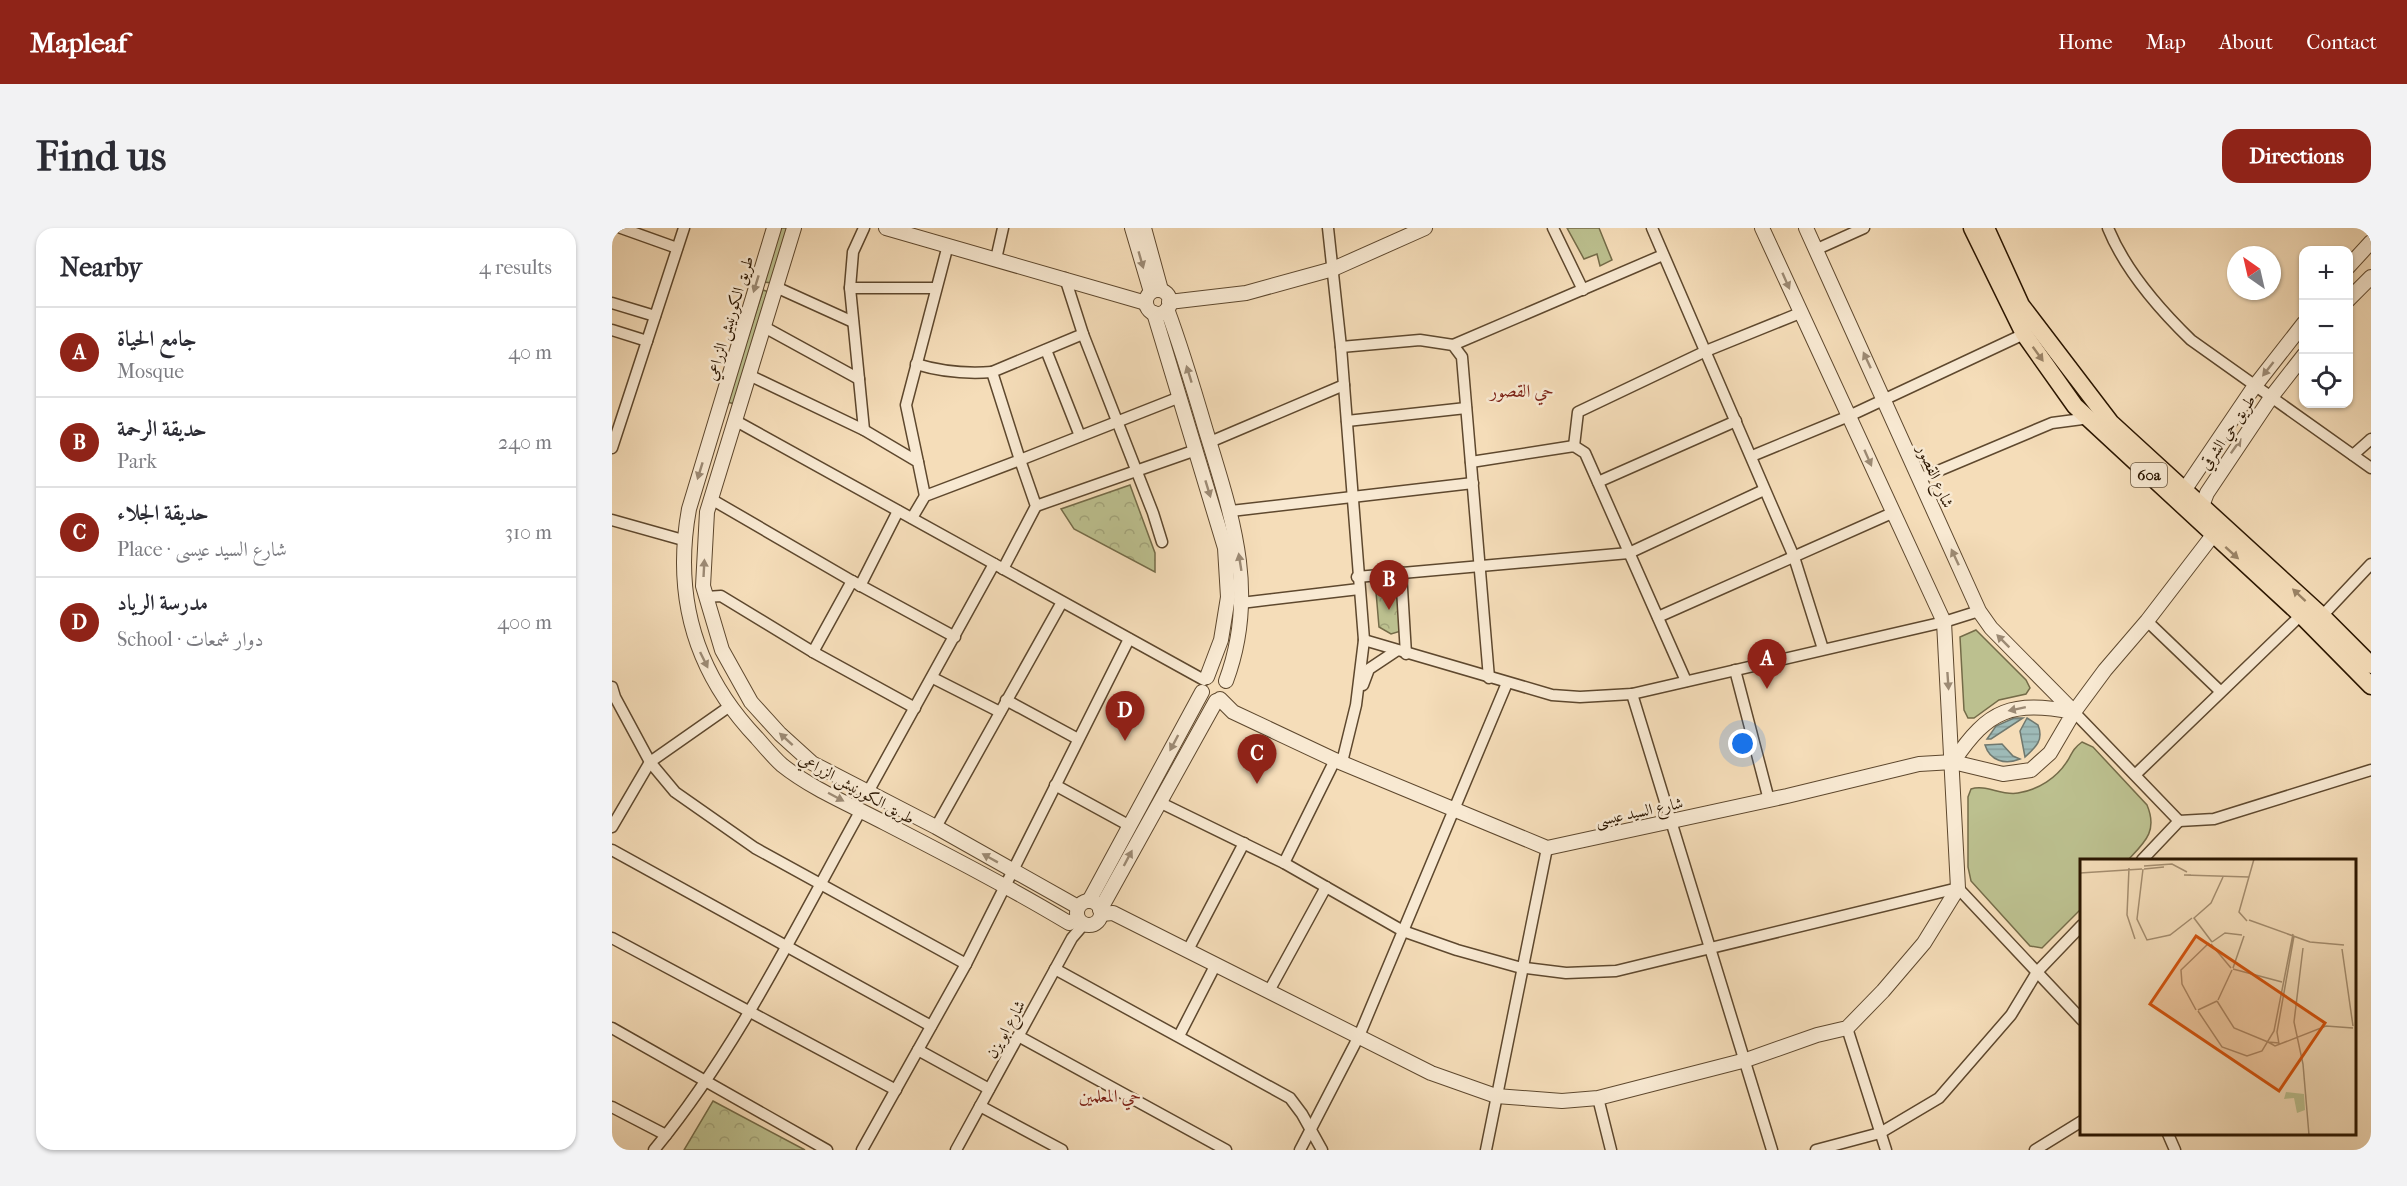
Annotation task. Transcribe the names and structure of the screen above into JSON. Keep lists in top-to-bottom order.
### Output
{
  "streets": {
    "main road": ["60a"],
    "street": [
      "طريق الكورنيش الزراعي",
      "طريق حي الشرقي",
      "شارع القصور",
      "شارع السيد عيسى",
      "شارع ابو يزن"
    ]
  },
  "crossings": [
    ["طريق الكورنيش الزراعي", "شارع ابو يزن"],
    ["طريق حي الشرقي", "60a"],
    ["60a", "شارع السيد عيسى"],
    ["شارع القصور", "شارع السيد عيسى"]
  ],
  "districts": ["حي القصور", "حي المعلمين"],
  "north": "top left",
  "page": {
    "header": "Mapleaf",
    "nav": [
      "Home",
      "Map",
      "About",
      "Contact"
    ],
    "buttons": "Directions",
    "title": "Find us",
    "heading": ["Nearby", "4 results"],
    "map_buttons": ["+", "−"],
    "list": [
      {
        "mark": "A",
        "name": "جامع الحياة",
        "note": "Mosque",
        "value": "40 m"
      },
      {
        "mark": "B",
        "name": "حديقة الرحمة",
        "note": "Park",
        "value": "240 m"
      },
      {
        "mark": "C",
        "name": "حديقة الجلاء",
        "note": "Place · شارع السيد عيسى",
        "value": "310 m"
      },
      {
        "mark": "D",
        "name": "مدرسة الرياد",
        "note": "School · دوار شمعات",
        "value": "400 m"
      }
    ],
    "pins": [
      "B",
      "A",
      "D",
      "C"
    ]
  }
}
